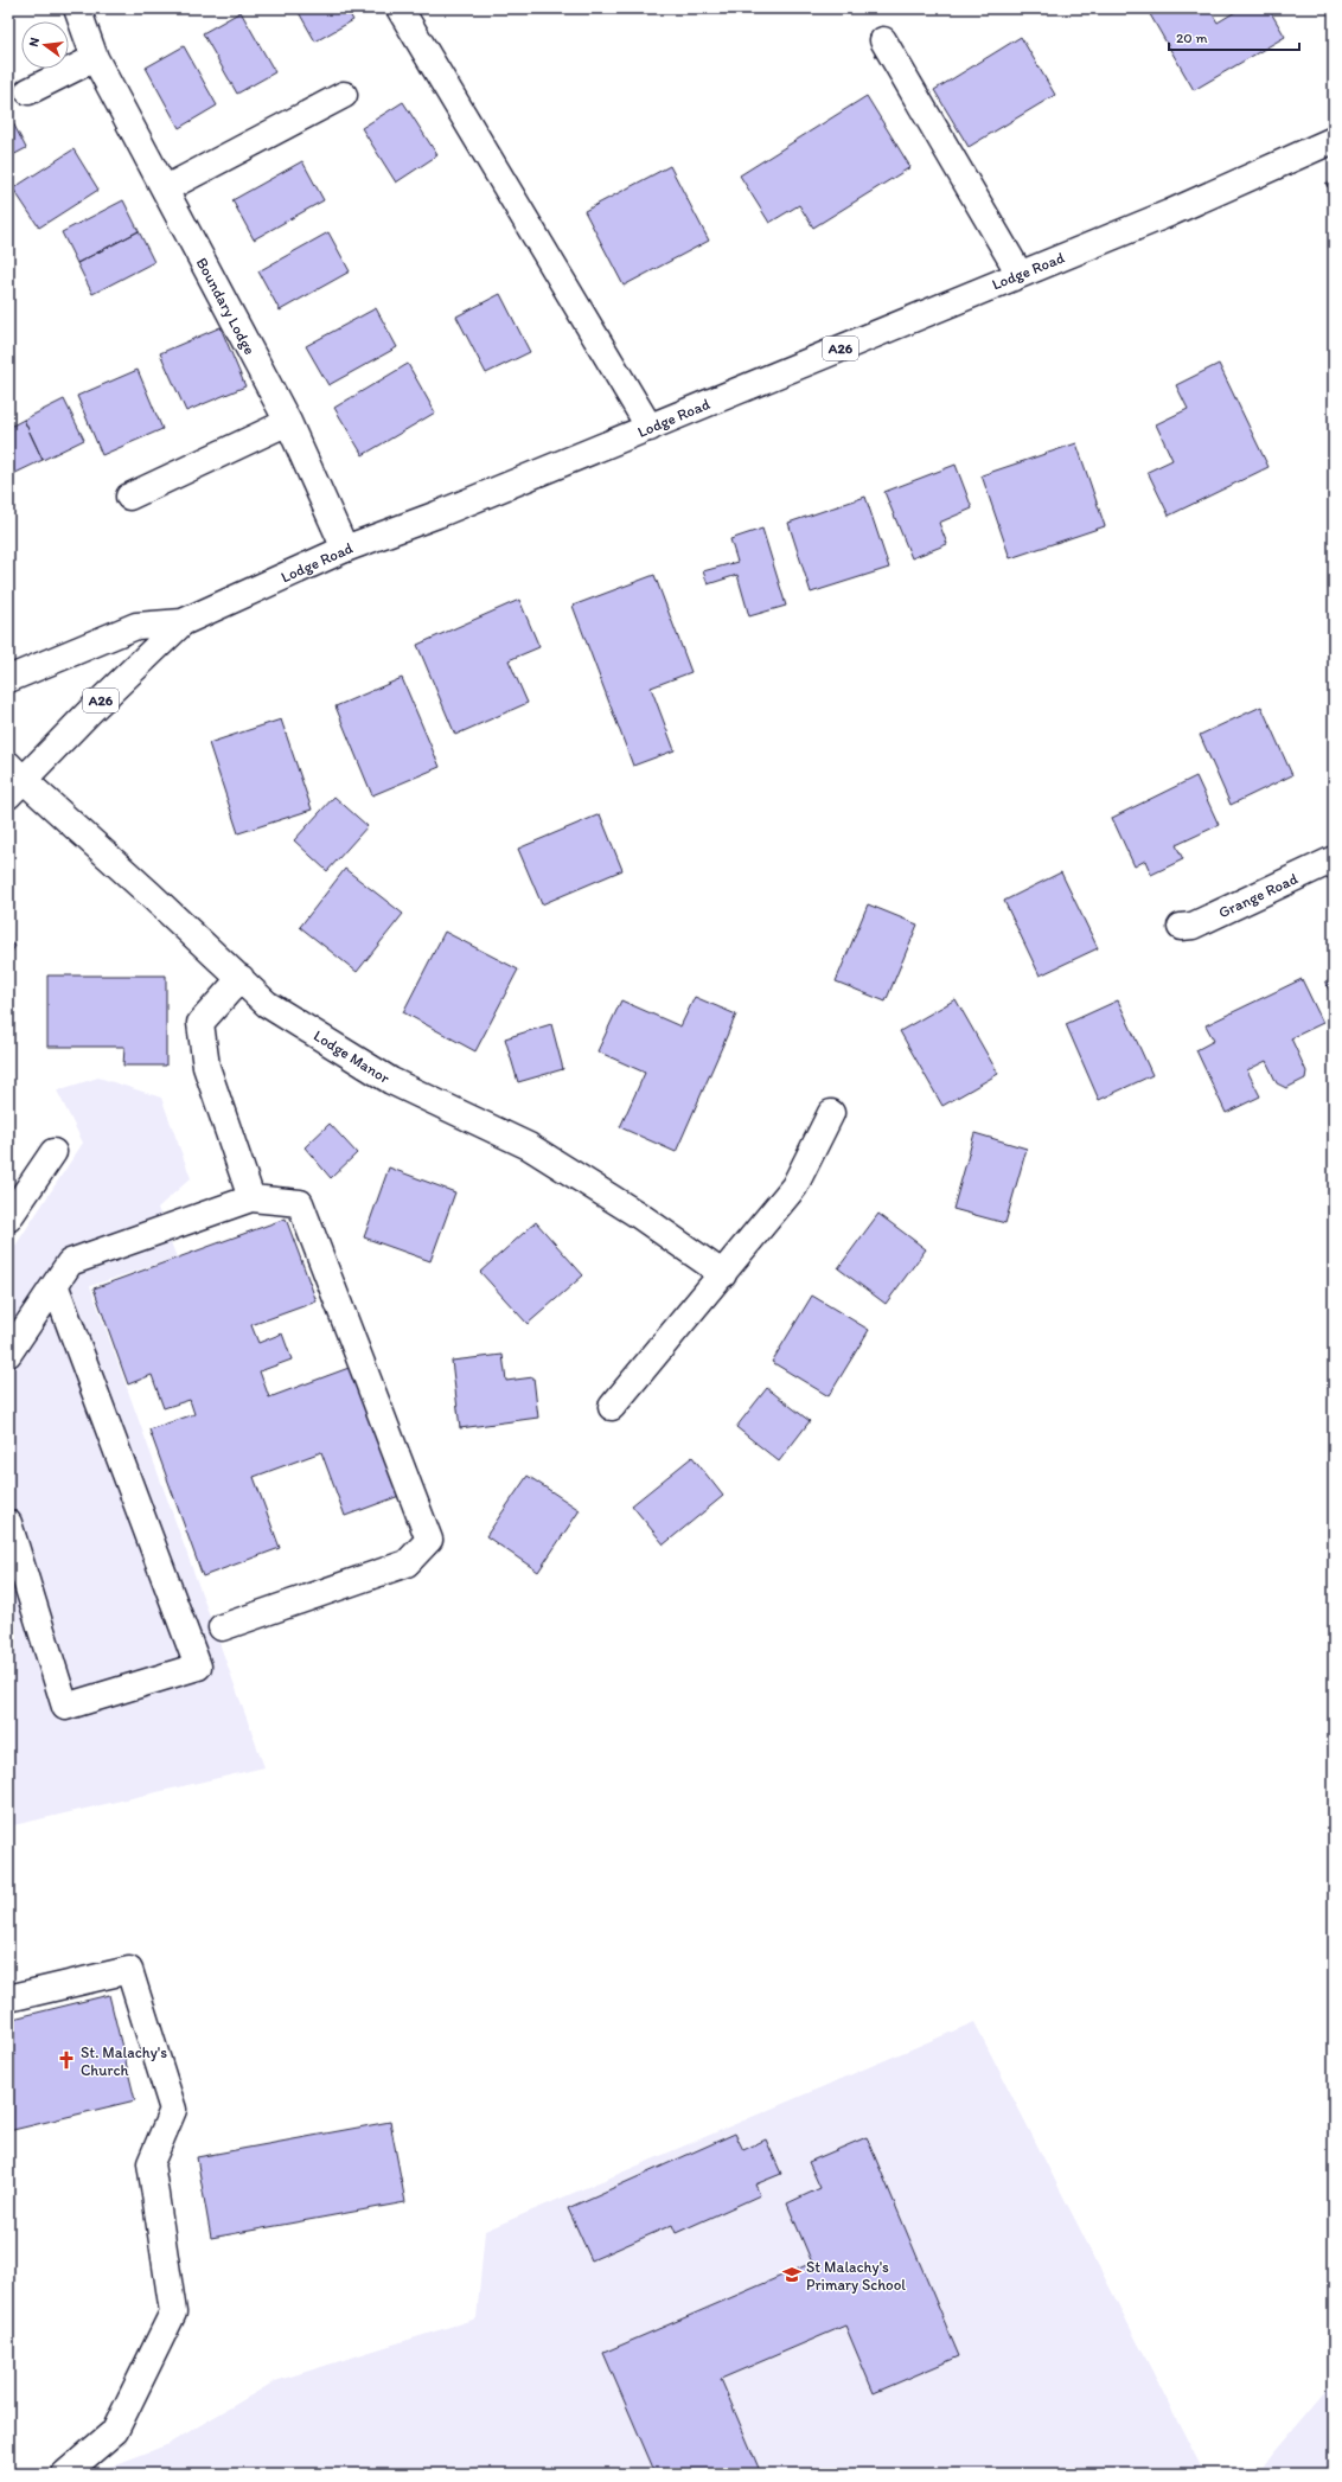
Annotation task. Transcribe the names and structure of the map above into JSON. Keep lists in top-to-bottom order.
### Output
{
  "streets": {
    "street": [
      "Lodge Road",
      "Boundary Lodge",
      "A26",
      "Grange Road",
      "Lodge Manor"
    ]
  },
  "crossings": [
    ["Lodge Road", "Boundary Lodge"],
    ["Lodge Road", "A26"],
    ["A26", "Lodge Manor"]
  ],
  "places": {
    "church": ["St. Malachy's Church"],
    "school or university": ["St Malachy's Primary School"]
  },
  "scale_bar": "20 m",
  "north": "left"
}
